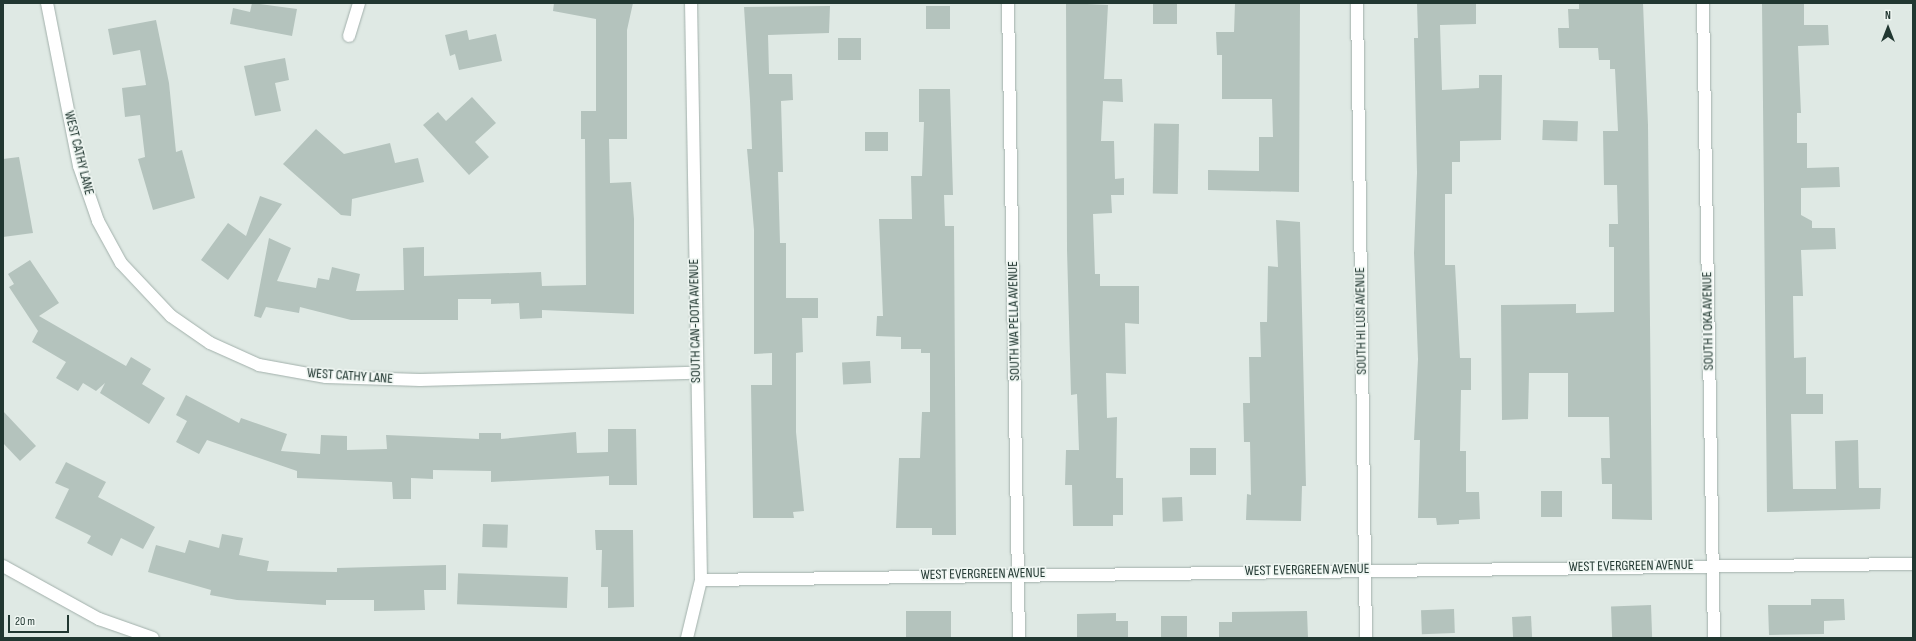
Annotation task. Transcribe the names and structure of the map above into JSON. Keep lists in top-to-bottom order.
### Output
{
  "streets": {
    "street": [
      "WEST CATHY LANE",
      "SOUTH CAN-DOTA AVENUE",
      "SOUTH WA PELLA AVENUE",
      "SOUTH HI LUSI AVENUE",
      "SOUTH I OKA AVENUE",
      "WEST EVERGREEN AVENUE"
    ]
  },
  "crossings": [
    ["WEST CATHY LANE", "SOUTH CAN-DOTA AVENUE"],
    ["SOUTH CAN-DOTA AVENUE", "WEST EVERGREEN AVENUE"],
    ["SOUTH WA PELLA AVENUE", "WEST EVERGREEN AVENUE"],
    ["SOUTH HI LUSI AVENUE", "WEST EVERGREEN AVENUE"],
    ["SOUTH I OKA AVENUE", "WEST EVERGREEN AVENUE"]
  ],
  "scale_bar": "20 m",
  "north": "top"
}
